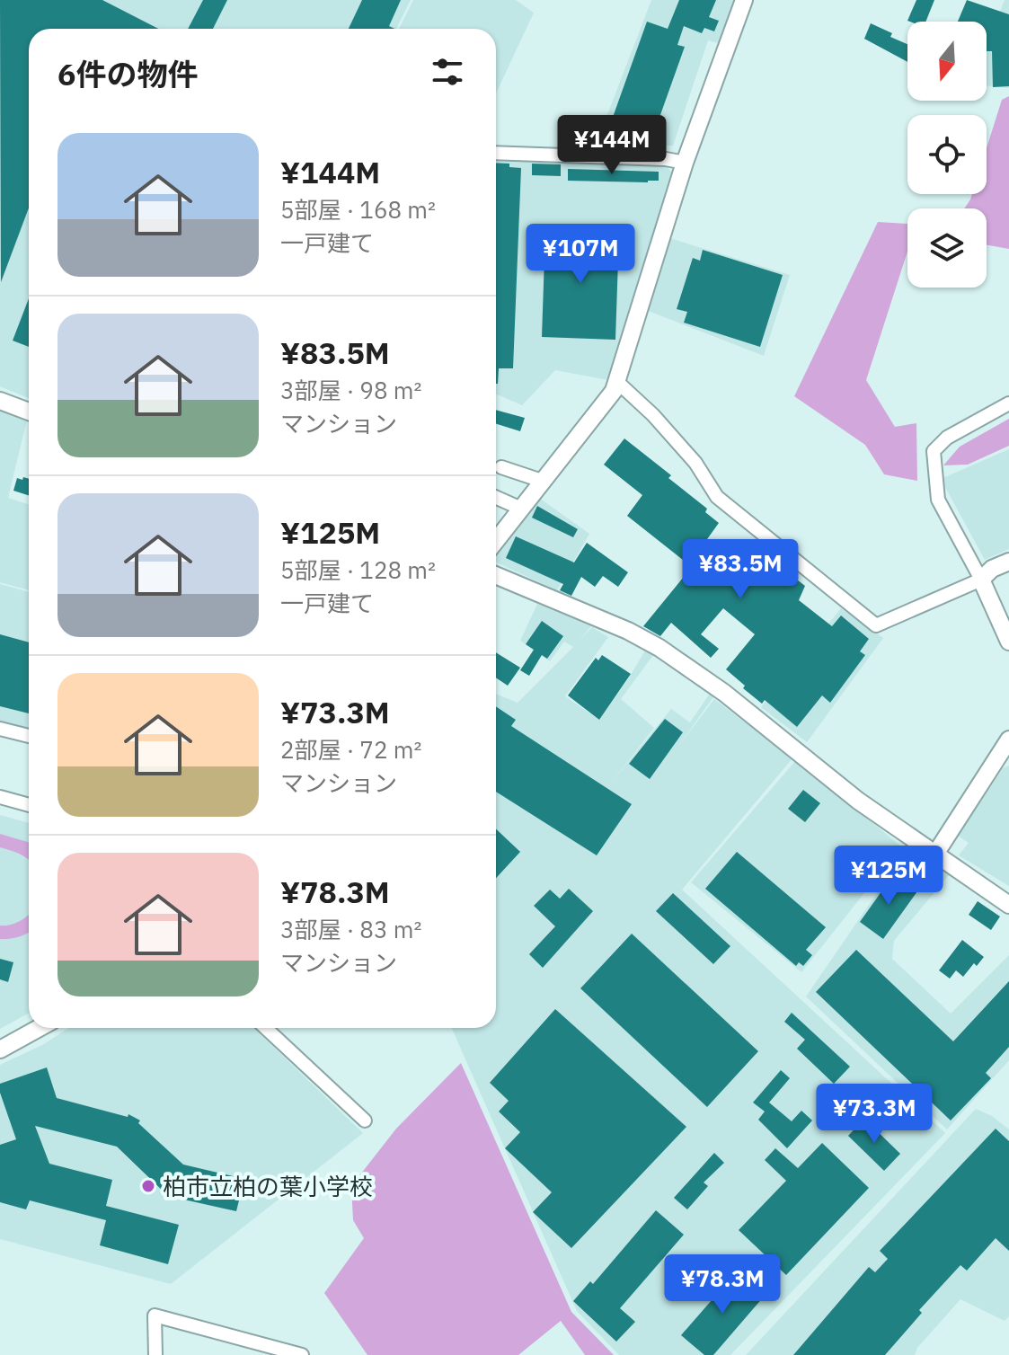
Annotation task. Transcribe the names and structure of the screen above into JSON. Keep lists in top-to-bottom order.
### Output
{
  "places": ["柏市立柏の葉小学校"],
  "north": "bottom",
  "page": {
    "heading": "6件の物件",
    "price": [
      "¥144M",
      "¥107M",
      "¥83.5M",
      "¥125M",
      "¥73.3M",
      "¥78.3M"
    ],
    "list": [
      {
        "name": "¥144M",
        "note": "5部屋 · 168 m² · 一戸建て"
      },
      {
        "name": "¥83.5M",
        "note": "3部屋 · 98 m² · マンション"
      },
      {
        "name": "¥125M",
        "note": "5部屋 · 128 m² · 一戸建て"
      },
      {
        "name": "¥73.3M",
        "note": "2部屋 · 72 m² · マンション"
      },
      {
        "name": "¥78.3M",
        "note": "3部屋 · 83 m² · マンション"
      }
    ]
  }
}
